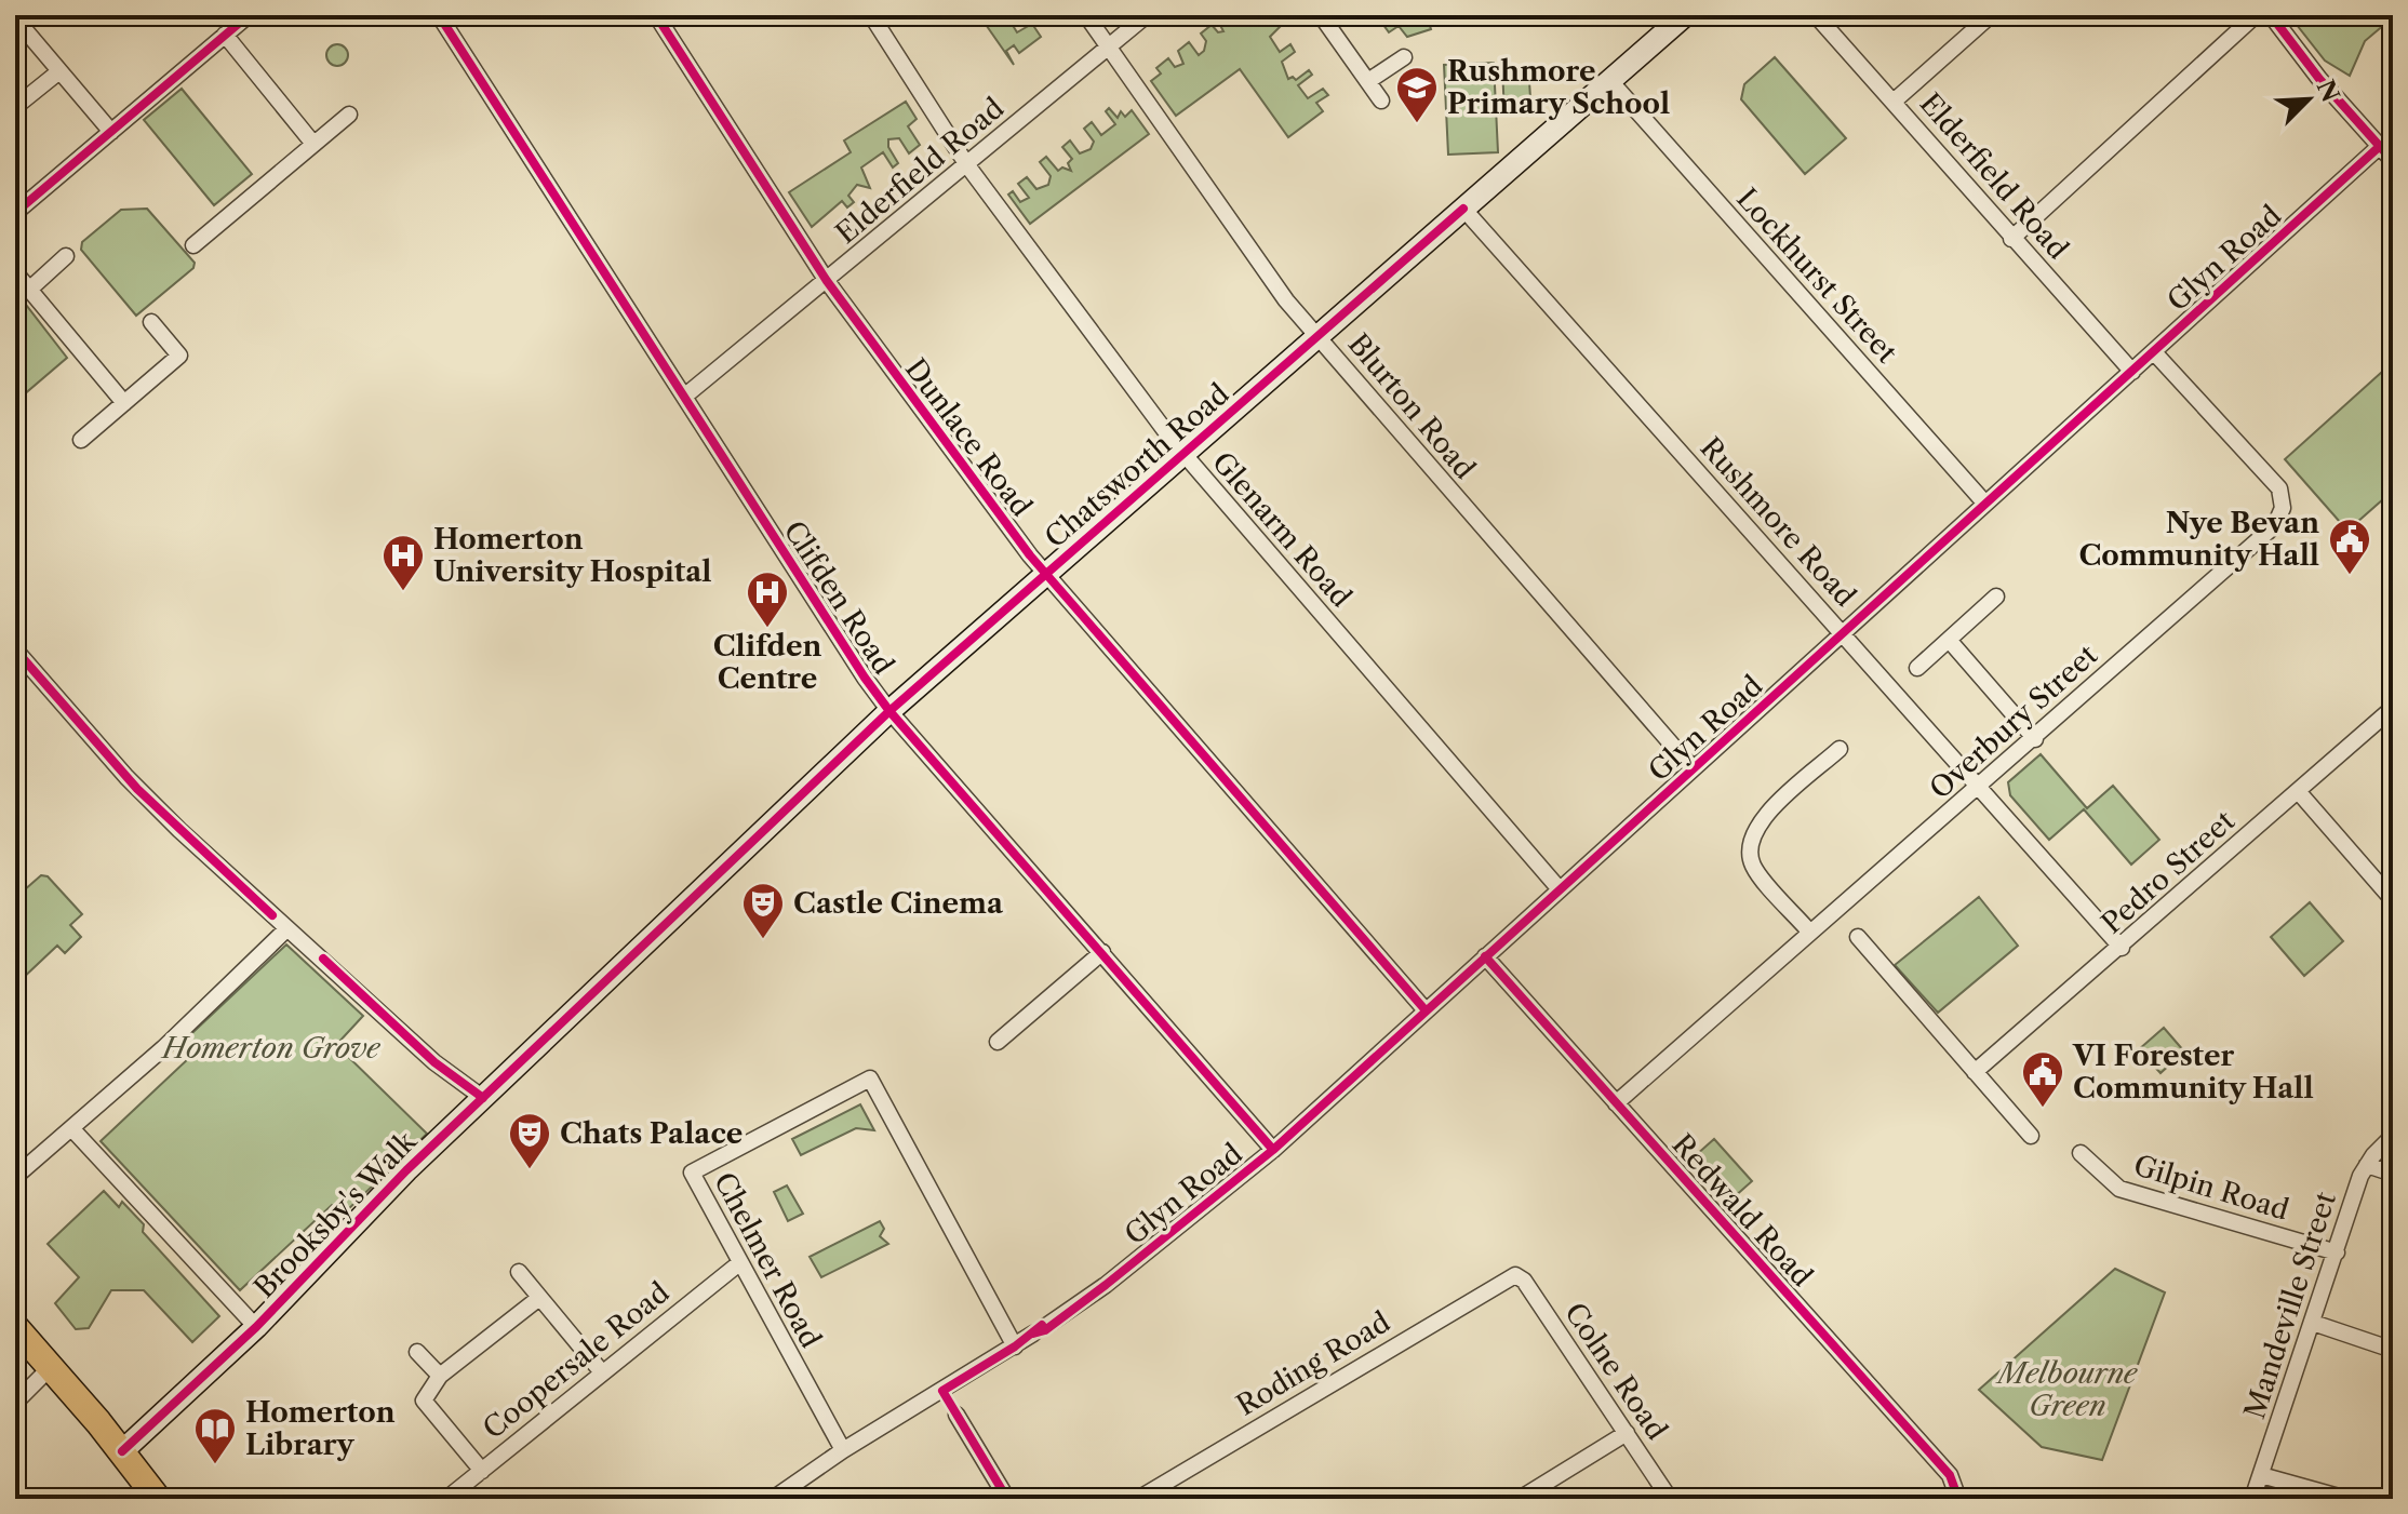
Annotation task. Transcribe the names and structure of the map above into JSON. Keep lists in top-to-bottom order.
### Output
{
  "streets": {
    "street": [
      "Elderfield Road",
      "Glyn Road",
      "Lockhurst Street",
      "Blurton Road",
      "Dunlace Road",
      "Chatsworth Road",
      "Rushmore Road",
      "Glenarm Road",
      "Clifden Road",
      "Overbury Street",
      "Pedro Street",
      "Gilpin Road",
      "Redwald Road",
      "Brooksby's Walk",
      "Chelmer Road",
      "Mandeville Street",
      "Coopersale Road",
      "Roding Road",
      "Colne Road"
    ]
  },
  "crossings": [
    ["Elderfield Road", "Glyn Road"],
    ["Elderfield Road", "Blurton Road"],
    ["Elderfield Road", "Dunlace Road"],
    ["Elderfield Road", "Glenarm Road"],
    ["Elderfield Road", "Clifden Road"],
    ["Glyn Road", "Lockhurst Street"],
    ["Glyn Road", "Blurton Road"],
    ["Glyn Road", "Dunlace Road"],
    ["Glyn Road", "Rushmore Road"],
    ["Glyn Road", "Glenarm Road"],
    ["Glyn Road", "Clifden Road"],
    ["Glyn Road", "Overbury Street"],
    ["Glyn Road", "Redwald Road"],
    ["Glyn Road", "Chelmer Road"],
    ["Lockhurst Street", "Chatsworth Road"],
    ["Blurton Road", "Chatsworth Road"],
    ["Dunlace Road", "Chatsworth Road"],
    ["Chatsworth Road", "Rushmore Road"],
    ["Chatsworth Road", "Glenarm Road"],
    ["Chatsworth Road", "Clifden Road"],
    ["Chatsworth Road", "Brooksby's Walk"],
    ["Rushmore Road", "Overbury Street"],
    ["Rushmore Road", "Pedro Street"],
    ["Overbury Street", "Redwald Road"],
    ["Gilpin Road", "Mandeville Street"],
    ["Chelmer Road", "Coopersale Road"],
    ["Roding Road", "Colne Road"]
  ],
  "parks": ["Homerton Grove", "Melbourne Green"],
  "places": {
    "school or university": ["Rushmore Primary School"],
    "public building": ["Nye Bevan Community Hall", "VI Forester Community Hall"],
    "hospital": ["Homerton University Hospital", "Clifden Centre"],
    "theatre": ["Castle Cinema", "Chats Palace"],
    "library": ["Homerton Library"]
  },
  "north": "top right"
}
